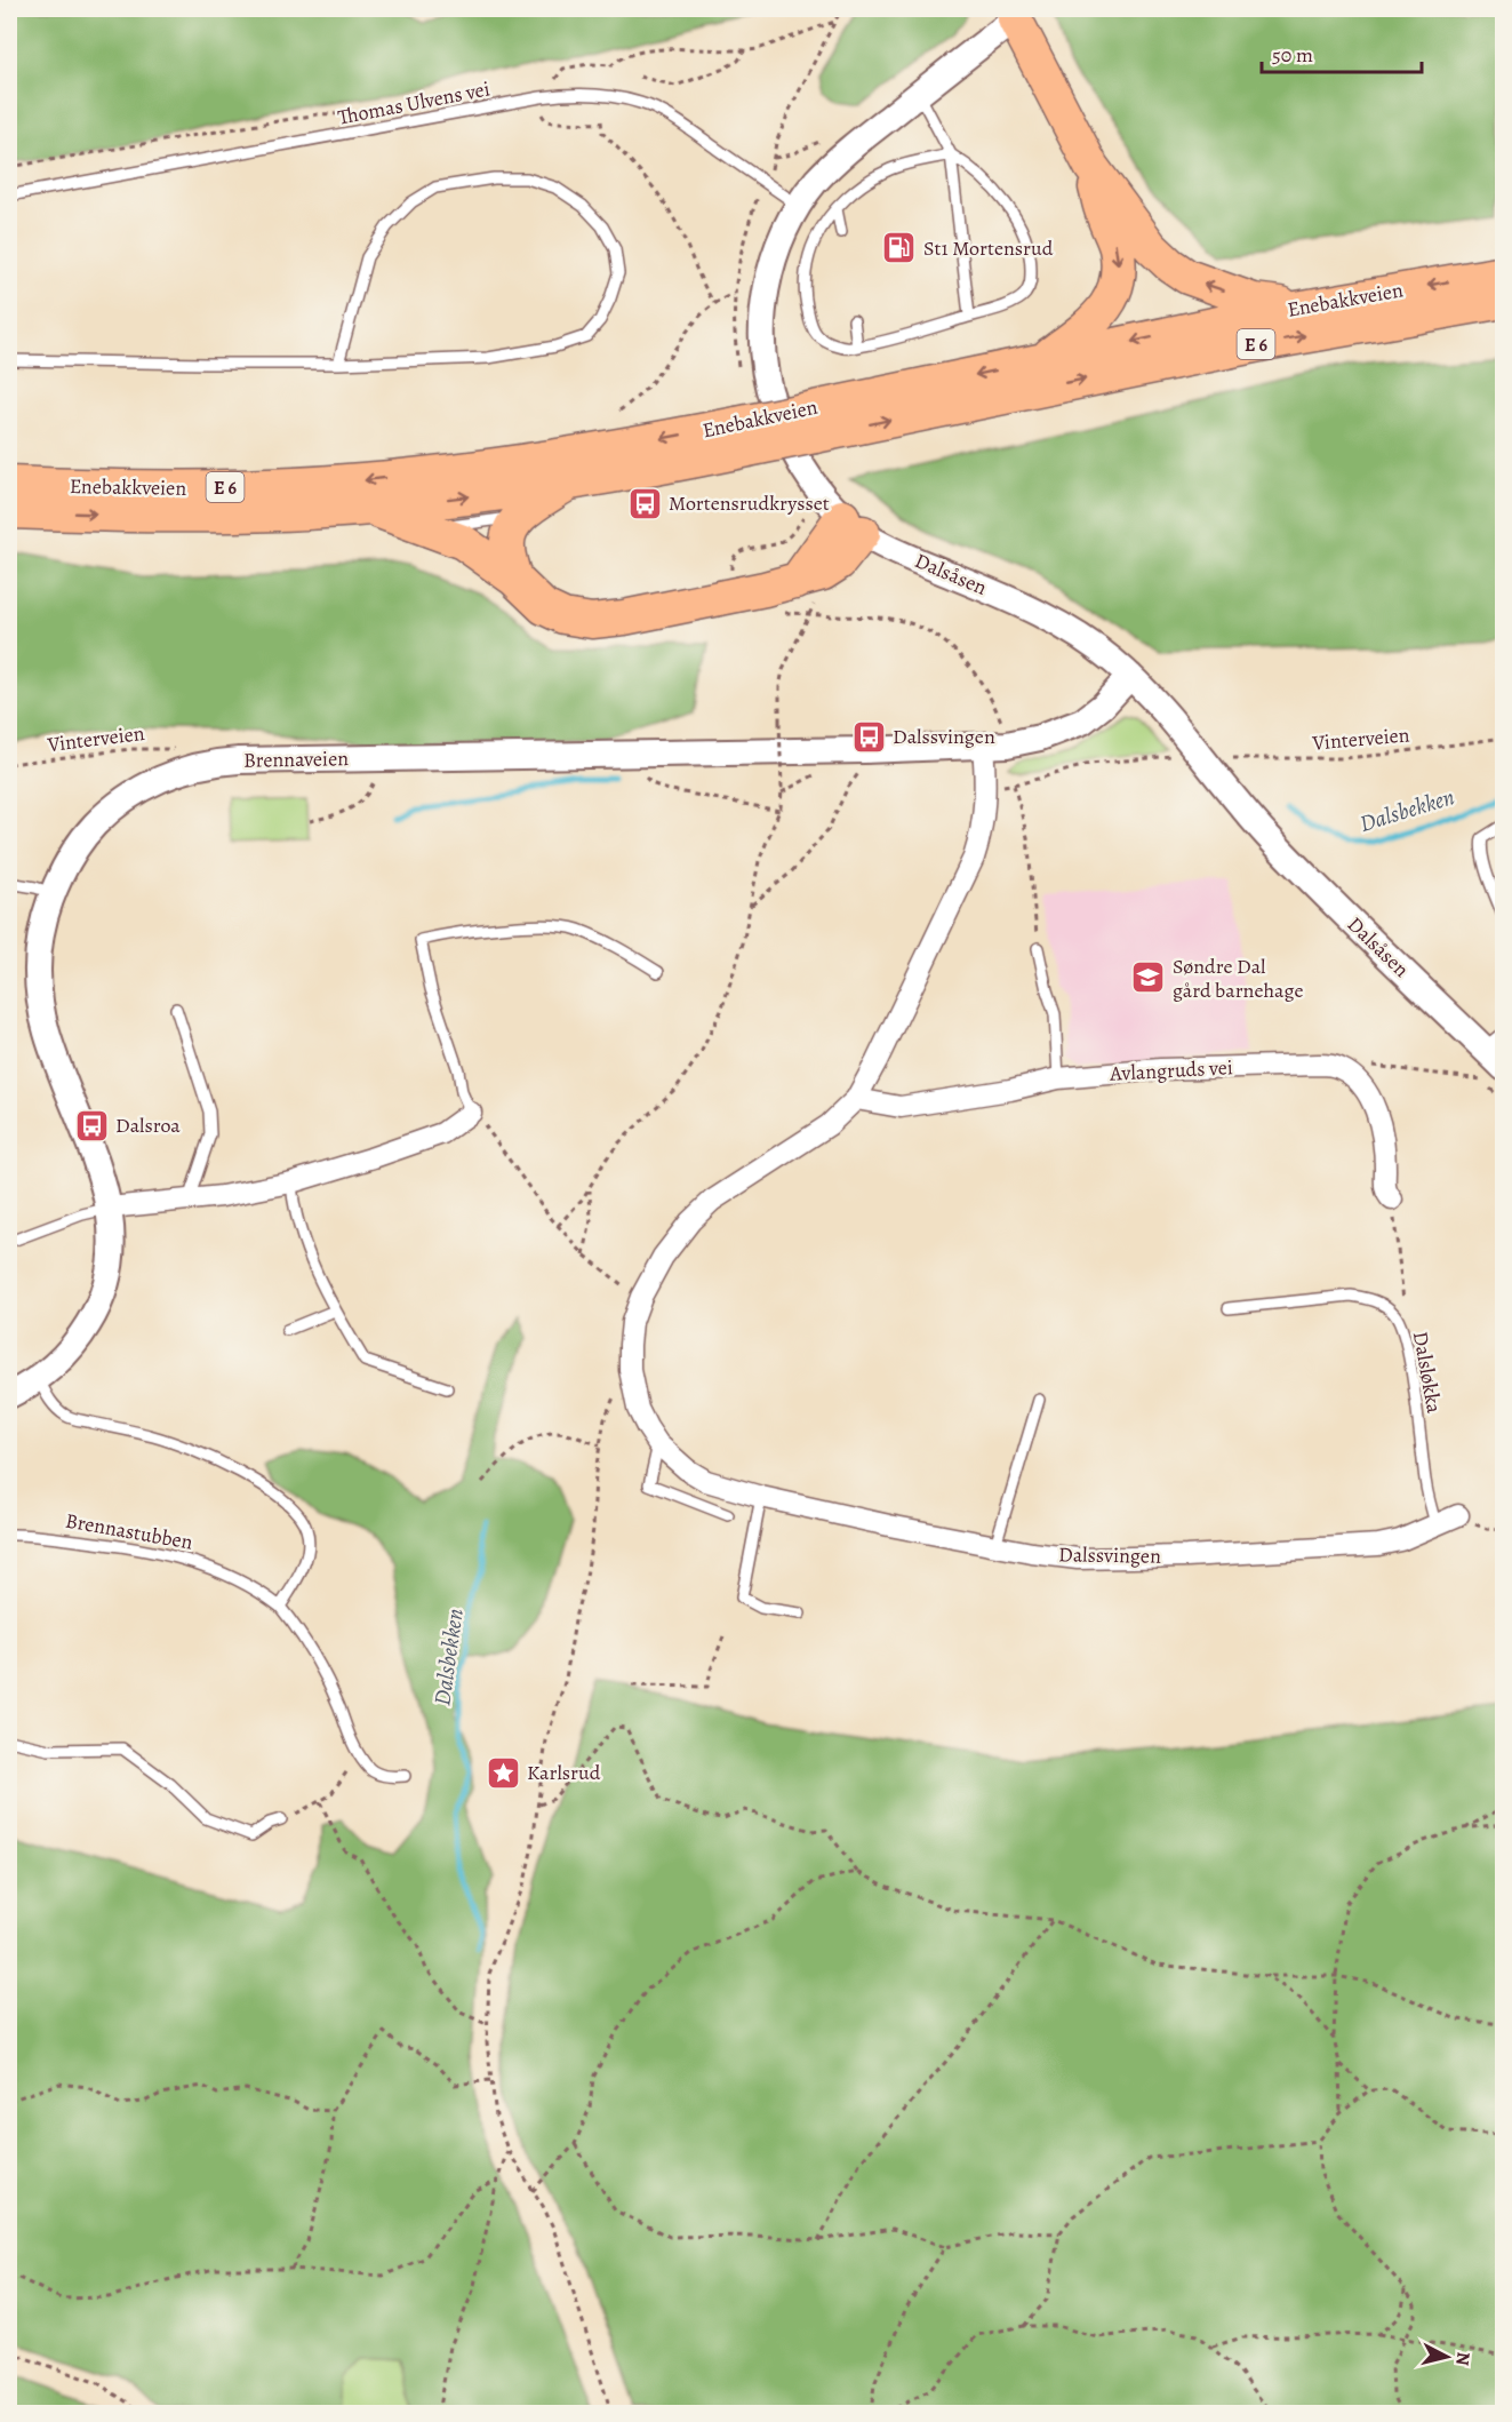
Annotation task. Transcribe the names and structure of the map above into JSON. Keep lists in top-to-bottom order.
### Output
{
  "streets": {
    "highway": ["Enebakkveien", "E 6"],
    "street": [
      "Dalsåsen",
      "Brennaveien",
      "Avlangruds vei",
      "Dalssvingen"
    ],
    "lane": ["Thomas Ulvens vei", "Dalsløkka", "Brennastubben"],
    "path": ["Vinterveien"]
  },
  "crossings": [
    ["Thomas Ulvens vei", "Dalsåsen"],
    ["Enebakkveien", "E 6"],
    ["E 6", "Dalsåsen"],
    ["Dalsåsen", "Brennaveien"],
    ["Brennaveien", "Dalssvingen"],
    ["Avlangruds vei", "Dalssvingen"],
    ["Dalsløkka", "Dalssvingen"]
  ],
  "water": ["Dalsbekken"],
  "places": {
    "fuel station": ["St1 Mortensrud"],
    "bus stop": ["Mortensrudkrysset", "Dalssvingen", "Dalsroa"],
    "school or university": ["Søndre Dal gård barnehage"],
    "place": ["Karlsrud"]
  },
  "scale_bar": "50 m",
  "north": "right"
}
